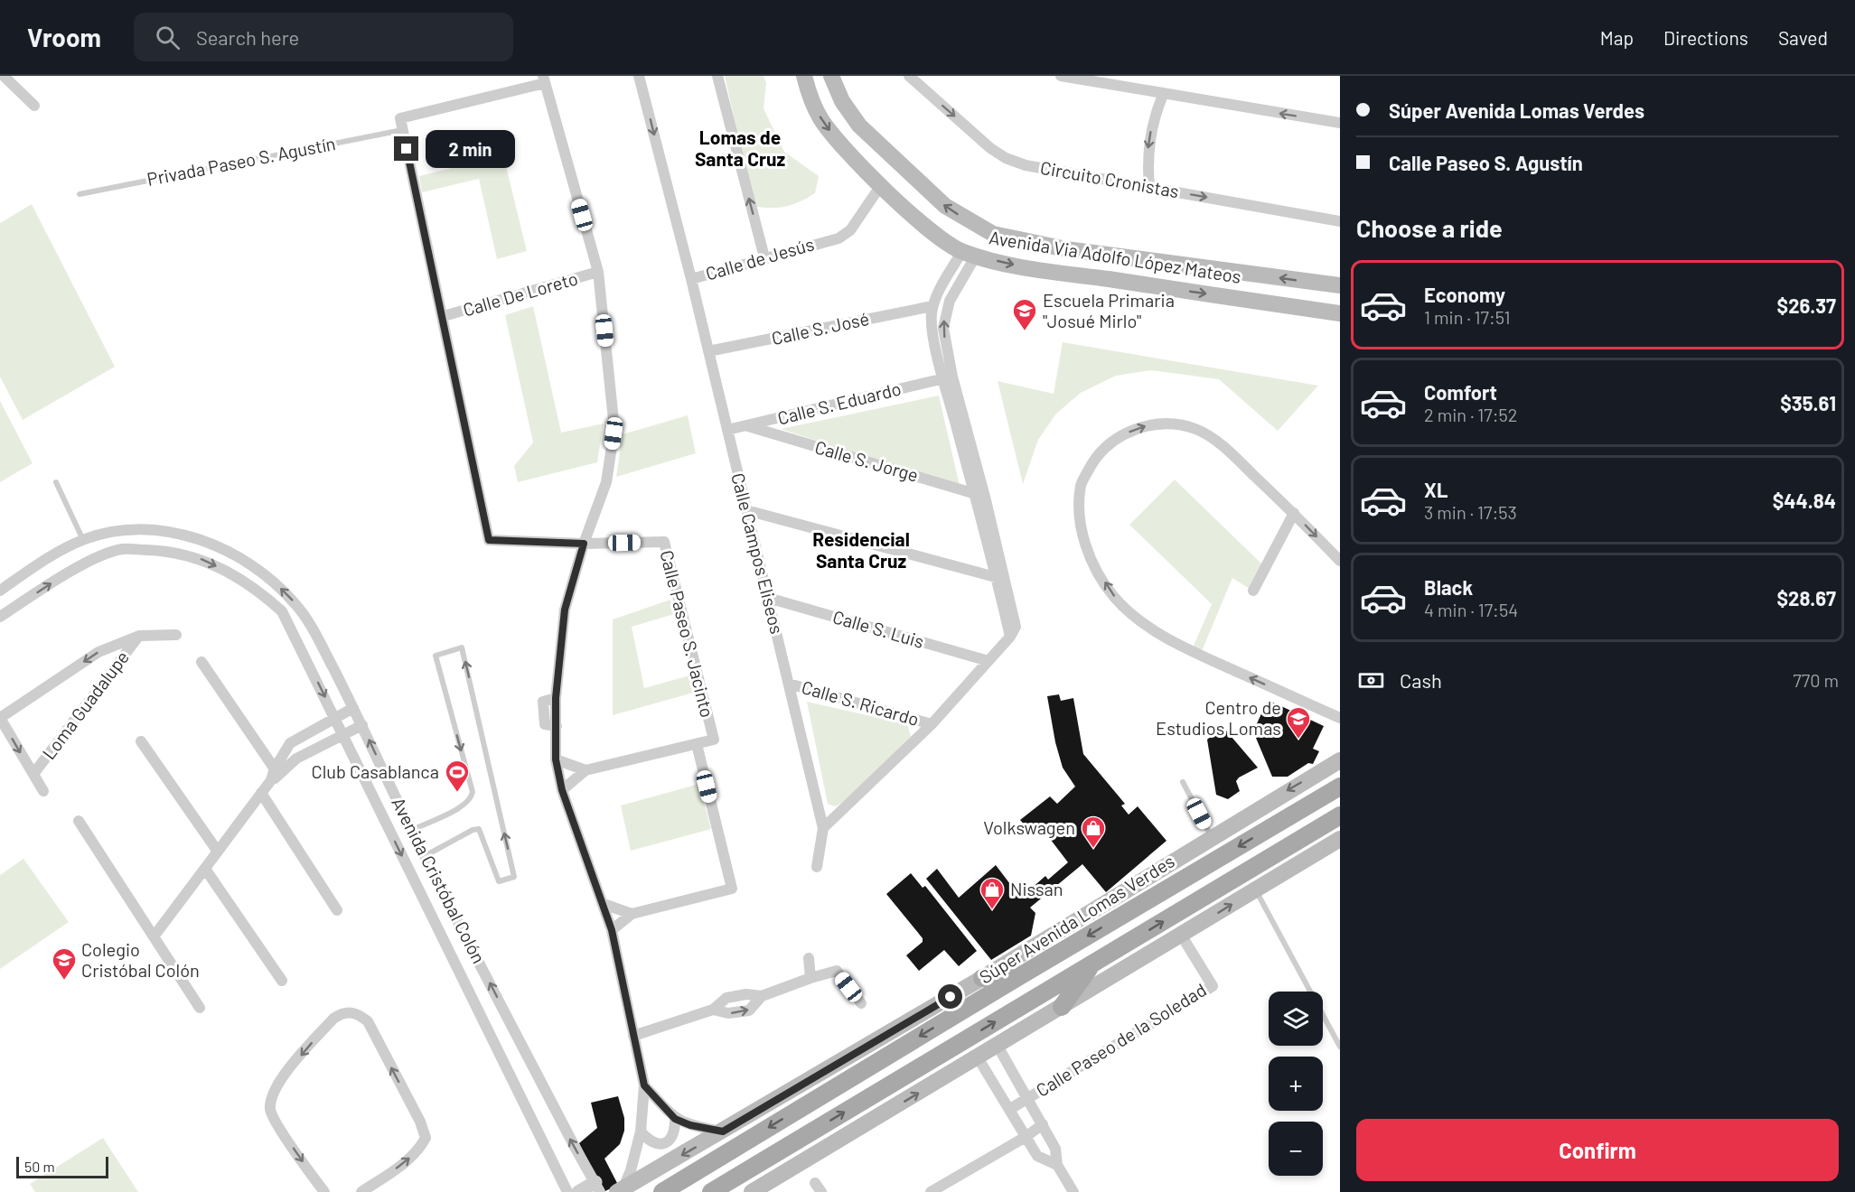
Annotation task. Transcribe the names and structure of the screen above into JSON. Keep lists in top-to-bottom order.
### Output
{
  "streets": {
    "main road": ["Avenida Via Adolfo López Mateos", "Súper Avenida Lomas Verdes"],
    "street": [
      "Circuito Cronistas",
      "Calle de Jesús",
      "Calle De Loreto",
      "Calle S. José",
      "Calle S. Eduardo",
      "Calle S. Jorge",
      "Calle Campos Eliseos",
      "Calle S. Luis",
      "Calle Paseo S. Jacinto",
      "Calle S. Ricardo",
      "Loma Guadalupe",
      "Avenida Cristóbal Colón",
      "Calle Paseo de la Soledad"
    ],
    "lane": ["Privada Paseo S. Agustín"]
  },
  "crossings": [
    ["Avenida Via Adolfo López Mateos", "Calle de Jesús"],
    ["Calle de Jesús", "Calle Campos Eliseos"],
    ["Calle S. José", "Calle Campos Eliseos"],
    ["Calle S. Eduardo", "Calle S. Jorge"],
    ["Calle S. Eduardo", "Calle Campos Eliseos"],
    ["Calle Campos Eliseos", "Calle S. Luis"],
    ["Calle Campos Eliseos", "Calle S. Ricardo"]
  ],
  "districts": ["Lomas de Santa Cruz", "Residencial Santa Cruz"],
  "places": {
    "school or university": ["Escuela Primaria \"Josué Mirlo\"", "Centro de Estudios Lomas", "Colegio Cristóbal Colón"],
    "sports": ["Club Casablanca"],
    "shop": ["Volkswagen", "Nissan"]
  },
  "scale_bar": "50 m",
  "page": {
    "header": "Vroom",
    "search": "Search here",
    "nav": ["Map", "Directions", "Saved"],
    "banner": ["Súper Avenida Lomas Verdes", "Calle Paseo S. Agustín"],
    "bubble": "2 min",
    "heading": "Choose a ride",
    "list": [
      {
        "name": "Economy",
        "note": "1 min · 17:51",
        "value": "$26.37"
      },
      {
        "name": "Comfort",
        "note": "2 min · 17:52",
        "value": "$35.61"
      },
      {
        "name": "XL",
        "note": "3 min · 17:53",
        "value": "$44.84"
      },
      {
        "name": "Black",
        "note": "4 min · 17:54",
        "value": "$28.67"
      }
    ],
    "pay": ["Cash", "770 m"],
    "map_buttons": ["+", "−"],
    "buttons": "Confirm",
    "scale": "50 m"
  }
}
